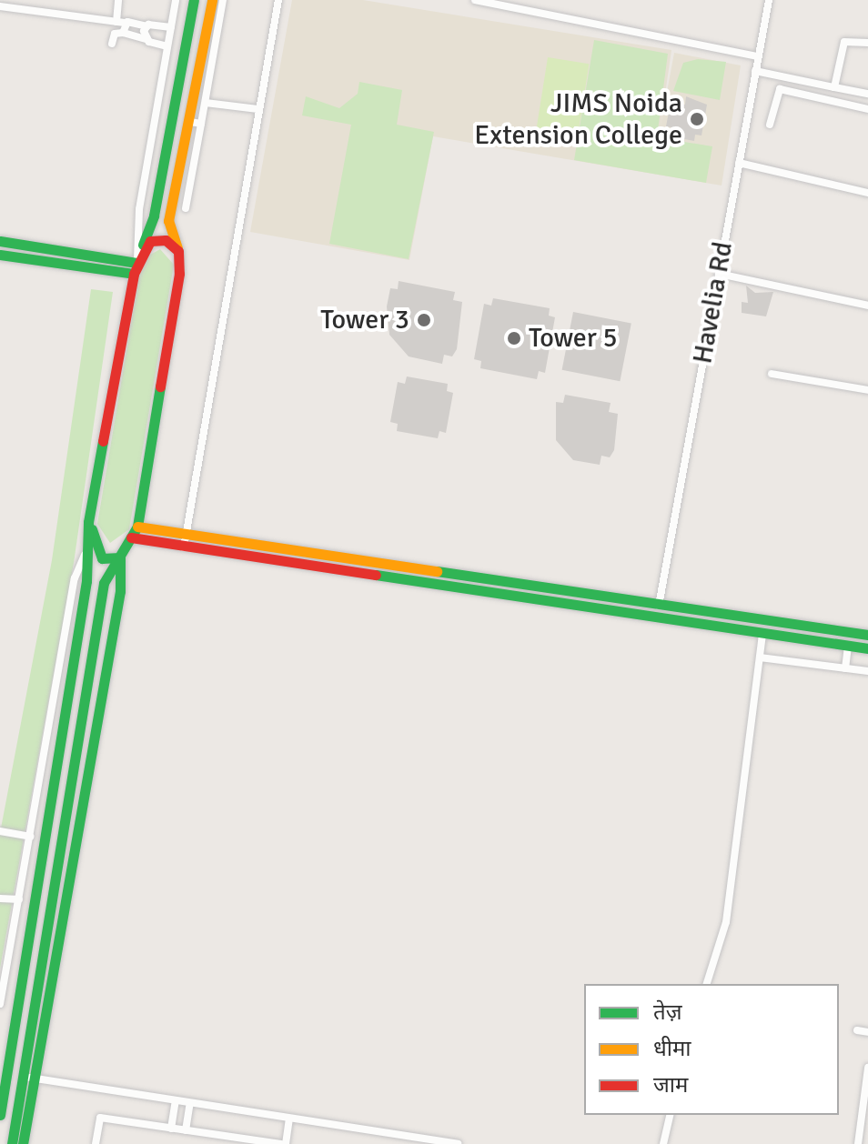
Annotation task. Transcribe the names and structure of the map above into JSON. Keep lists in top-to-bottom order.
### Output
{
  "streets": {
    "street": ["Havelia Rd"]
  },
  "places": ["JIMS Noida Extension College", "Tower 3", "Tower 5"],
  "legend": ["तेज़", "धीमा", "जाम"]
}
